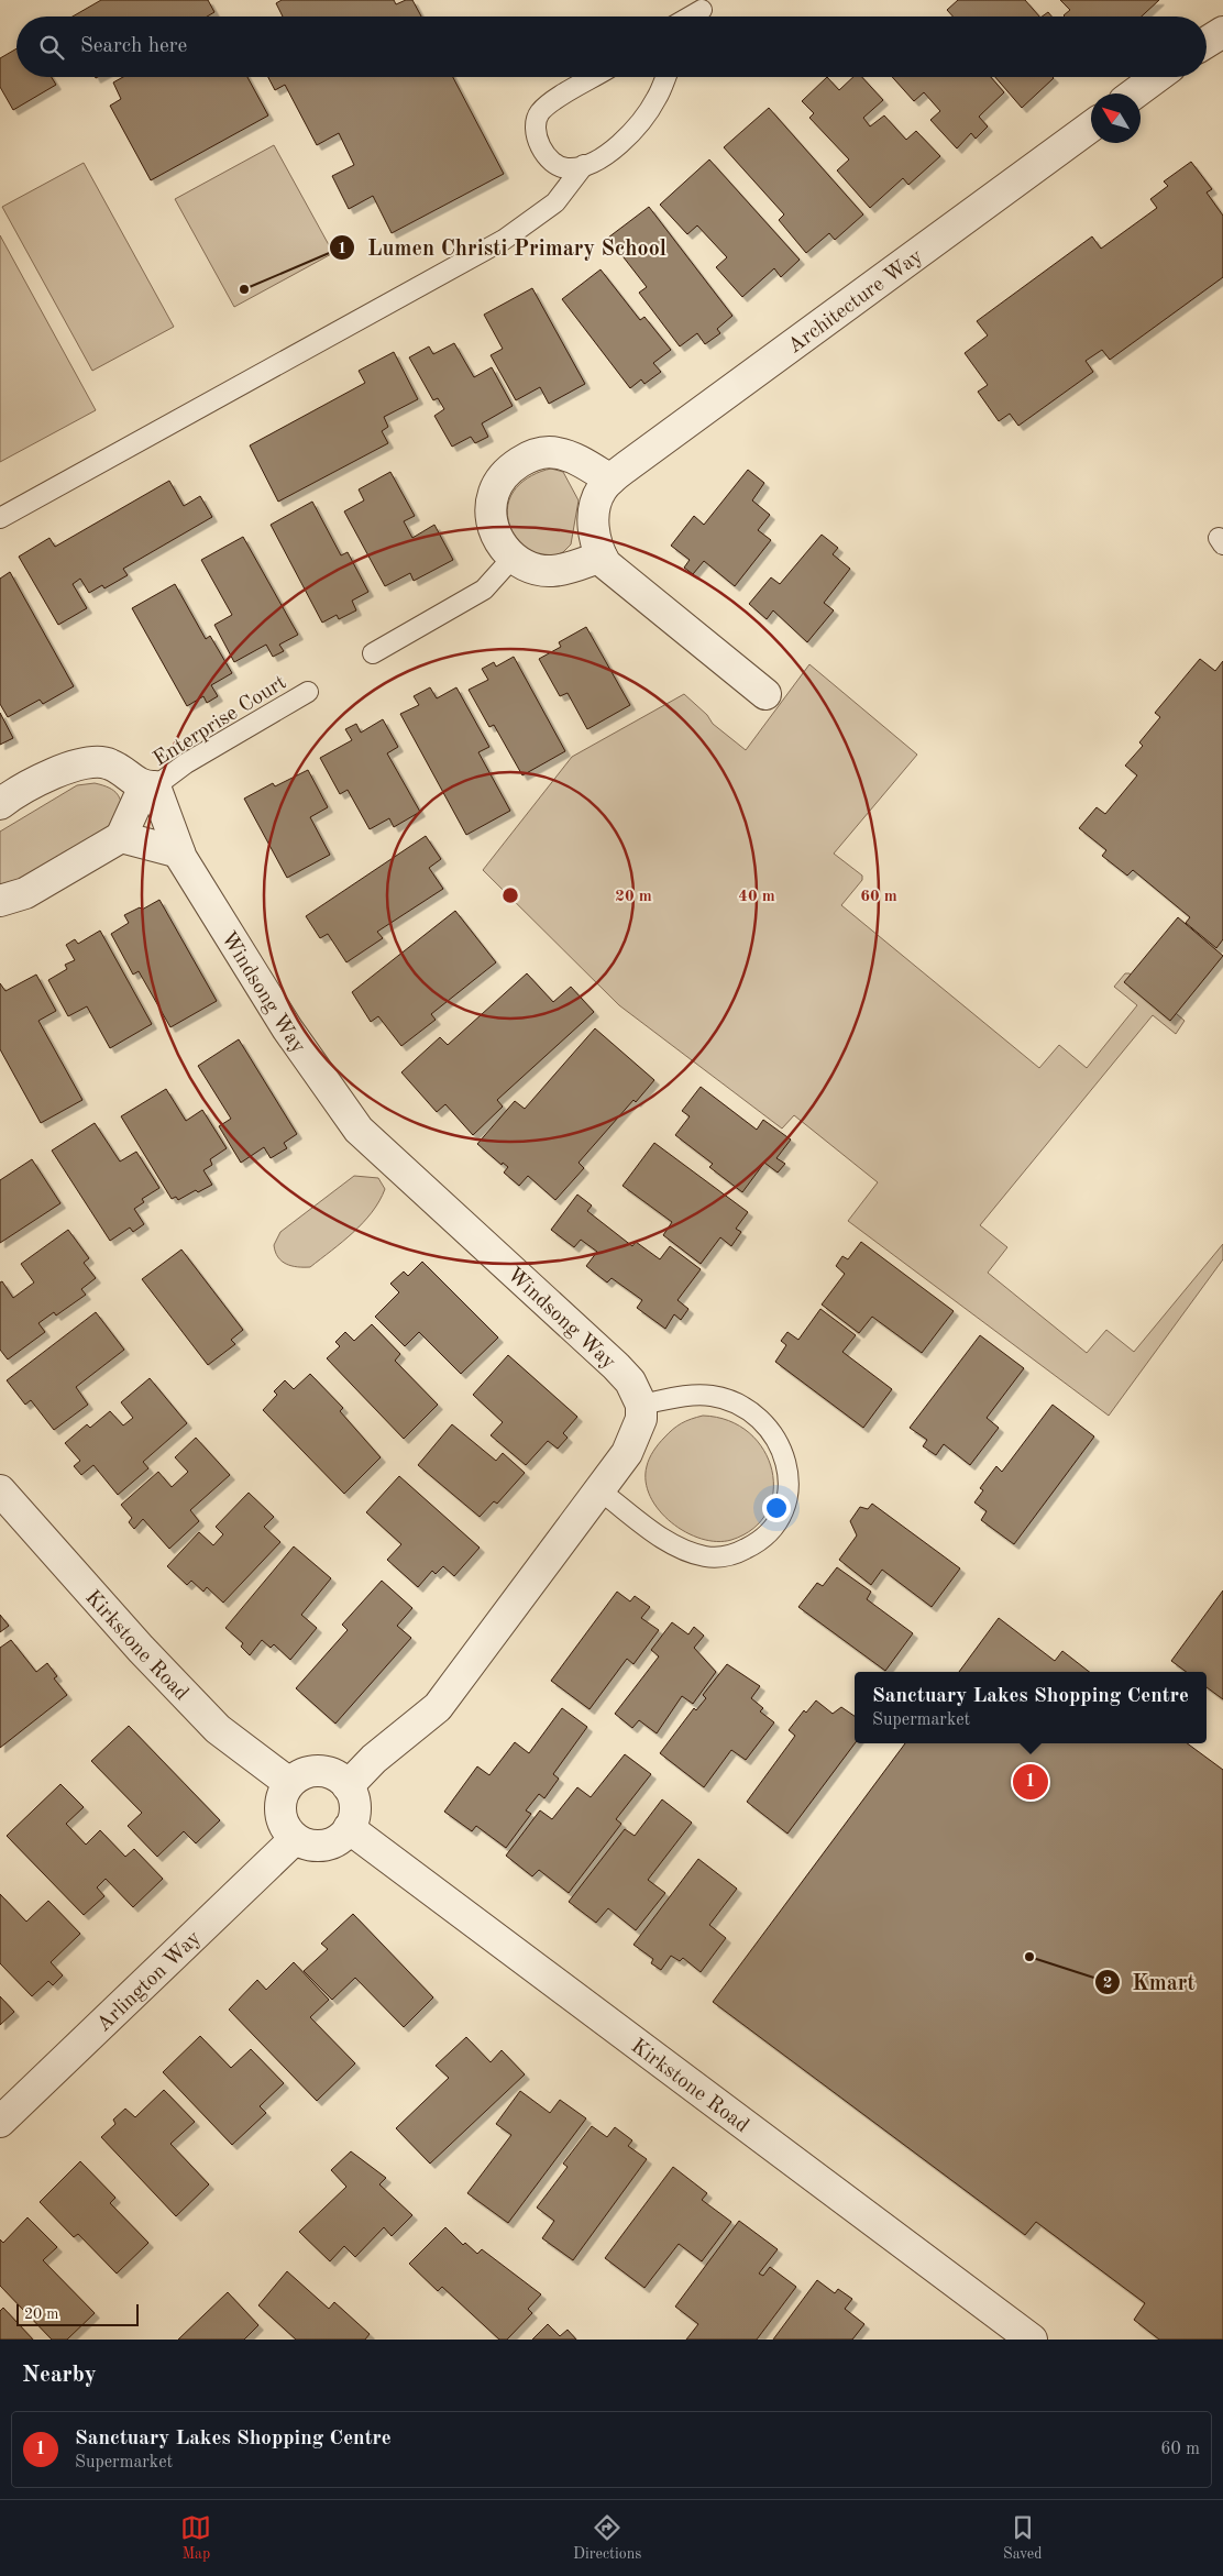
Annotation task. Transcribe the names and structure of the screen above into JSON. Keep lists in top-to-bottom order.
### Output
{
  "streets": {
    "street": [
      "Architecture Way",
      "Windsong Way",
      "Kirkstone Road",
      "Arlington Way"
    ],
    "lane": ["Enterprise Court"]
  },
  "crossings": [
    ["Enterprise Court", "Windsong Way"],
    ["Kirkstone Road", "Arlington Way"]
  ],
  "places": ["Lumen Christi Primary School", "Kmart"],
  "scale_bar": "20 m",
  "north": "top left",
  "page": {
    "search": "Search here",
    "popup": ["Sanctuary Lakes Shopping Centre", "Supermarket"],
    "pins": "1",
    "scale": "20 m",
    "heading": "Nearby",
    "list": [
      {
        "mark": "1",
        "name": "Sanctuary Lakes Shopping Centre",
        "note": "Supermarket",
        "value": "60 m"
      }
    ],
    "nav": ["Map", "Directions", "Saved"]
  },
  "rings": ["20 m", "40 m", "60 m"]
}
